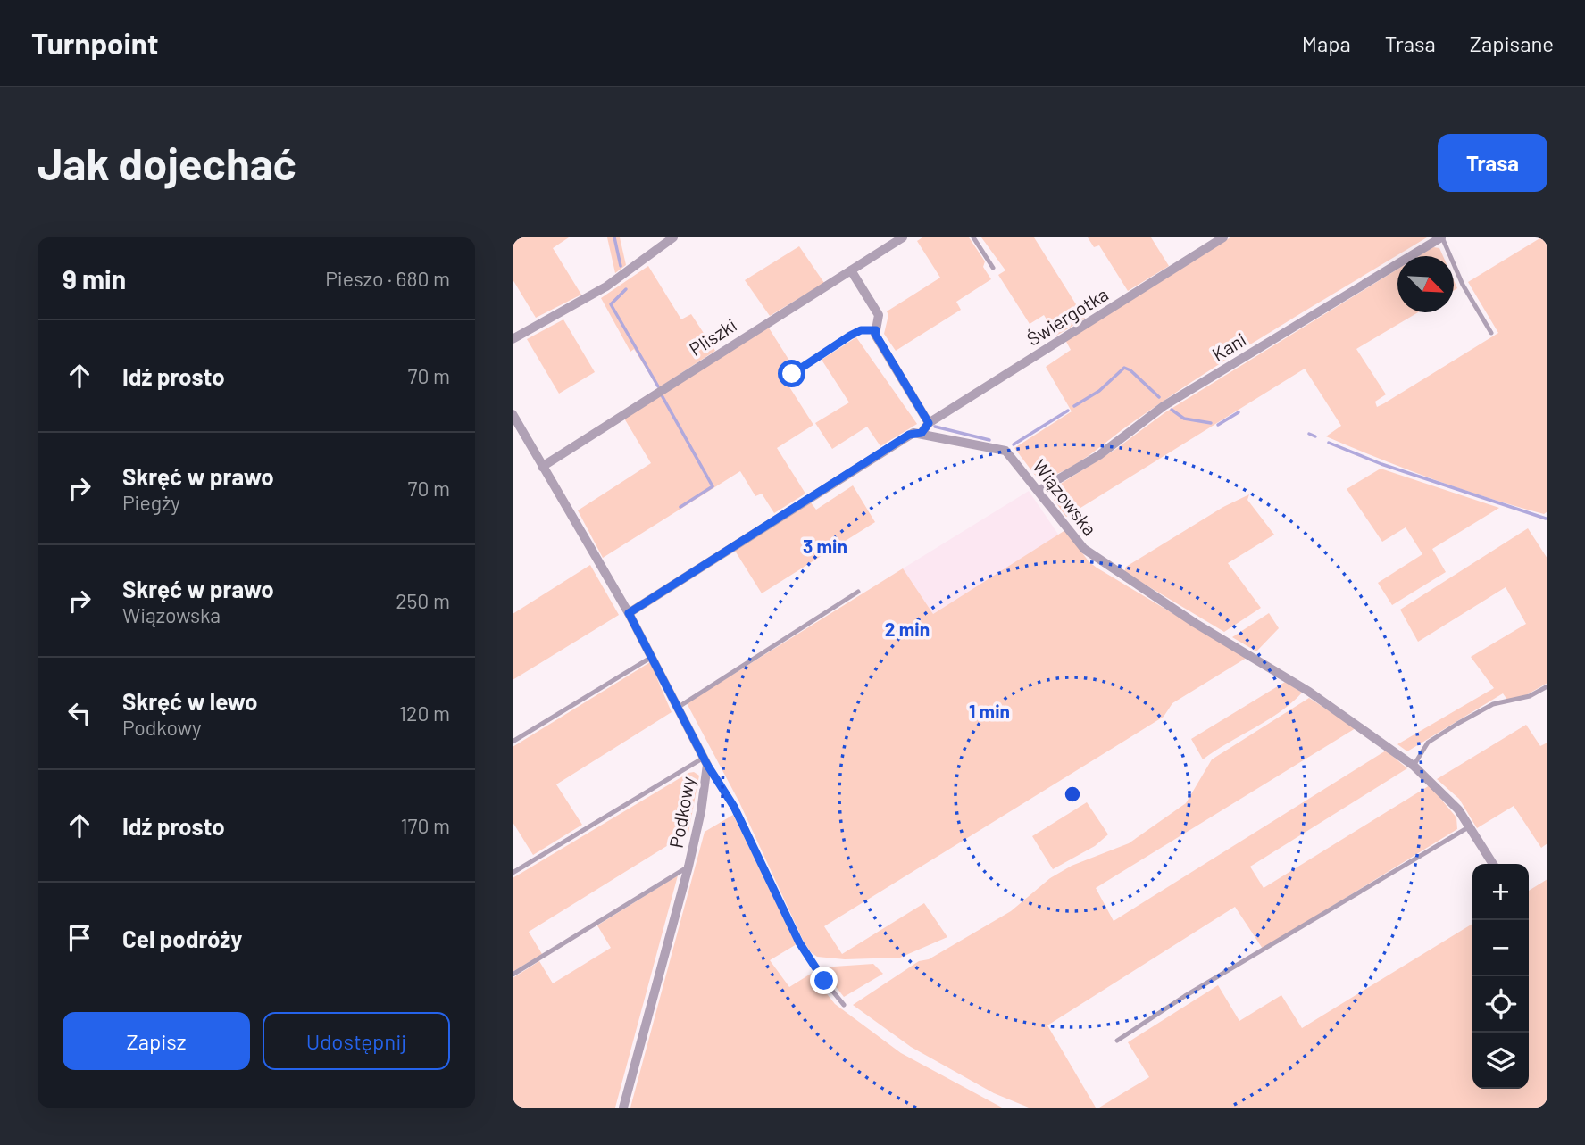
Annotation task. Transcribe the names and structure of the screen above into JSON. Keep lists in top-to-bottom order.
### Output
{
  "streets": {
    "street": [
      "Świergotka",
      "Pliszki",
      "Kani",
      "Wiązowska",
      "Podkowy"
    ]
  },
  "crossings": [
    ["Pliszki", "Podkowy"],
    ["Kani", "Wiązowska"]
  ],
  "north": "bottom right",
  "page": {
    "header": "Turnpoint",
    "nav": ["Mapa", "Trasa", "Zapisane"],
    "buttons": [
      "Trasa",
      ["Zapisz", "Udostępnij"]
    ],
    "title": "Jak dojechać",
    "heading": ["9 min", "Pieszo · 680 m"],
    "list": [
      ["Idź prosto", "70 m"],
      ["Skręć w prawo", "Piegży", "70 m"],
      ["Skręć w prawo", "Wiązowska", "250 m"],
      ["Skręć w lewo", "Podkowy", "120 m"],
      ["Idź prosto", "170 m"],
      "Cel podróży"
    ],
    "map_buttons": ["+", "−"]
  },
  "rings": ["3 min", "2 min", "1 min"]
}
